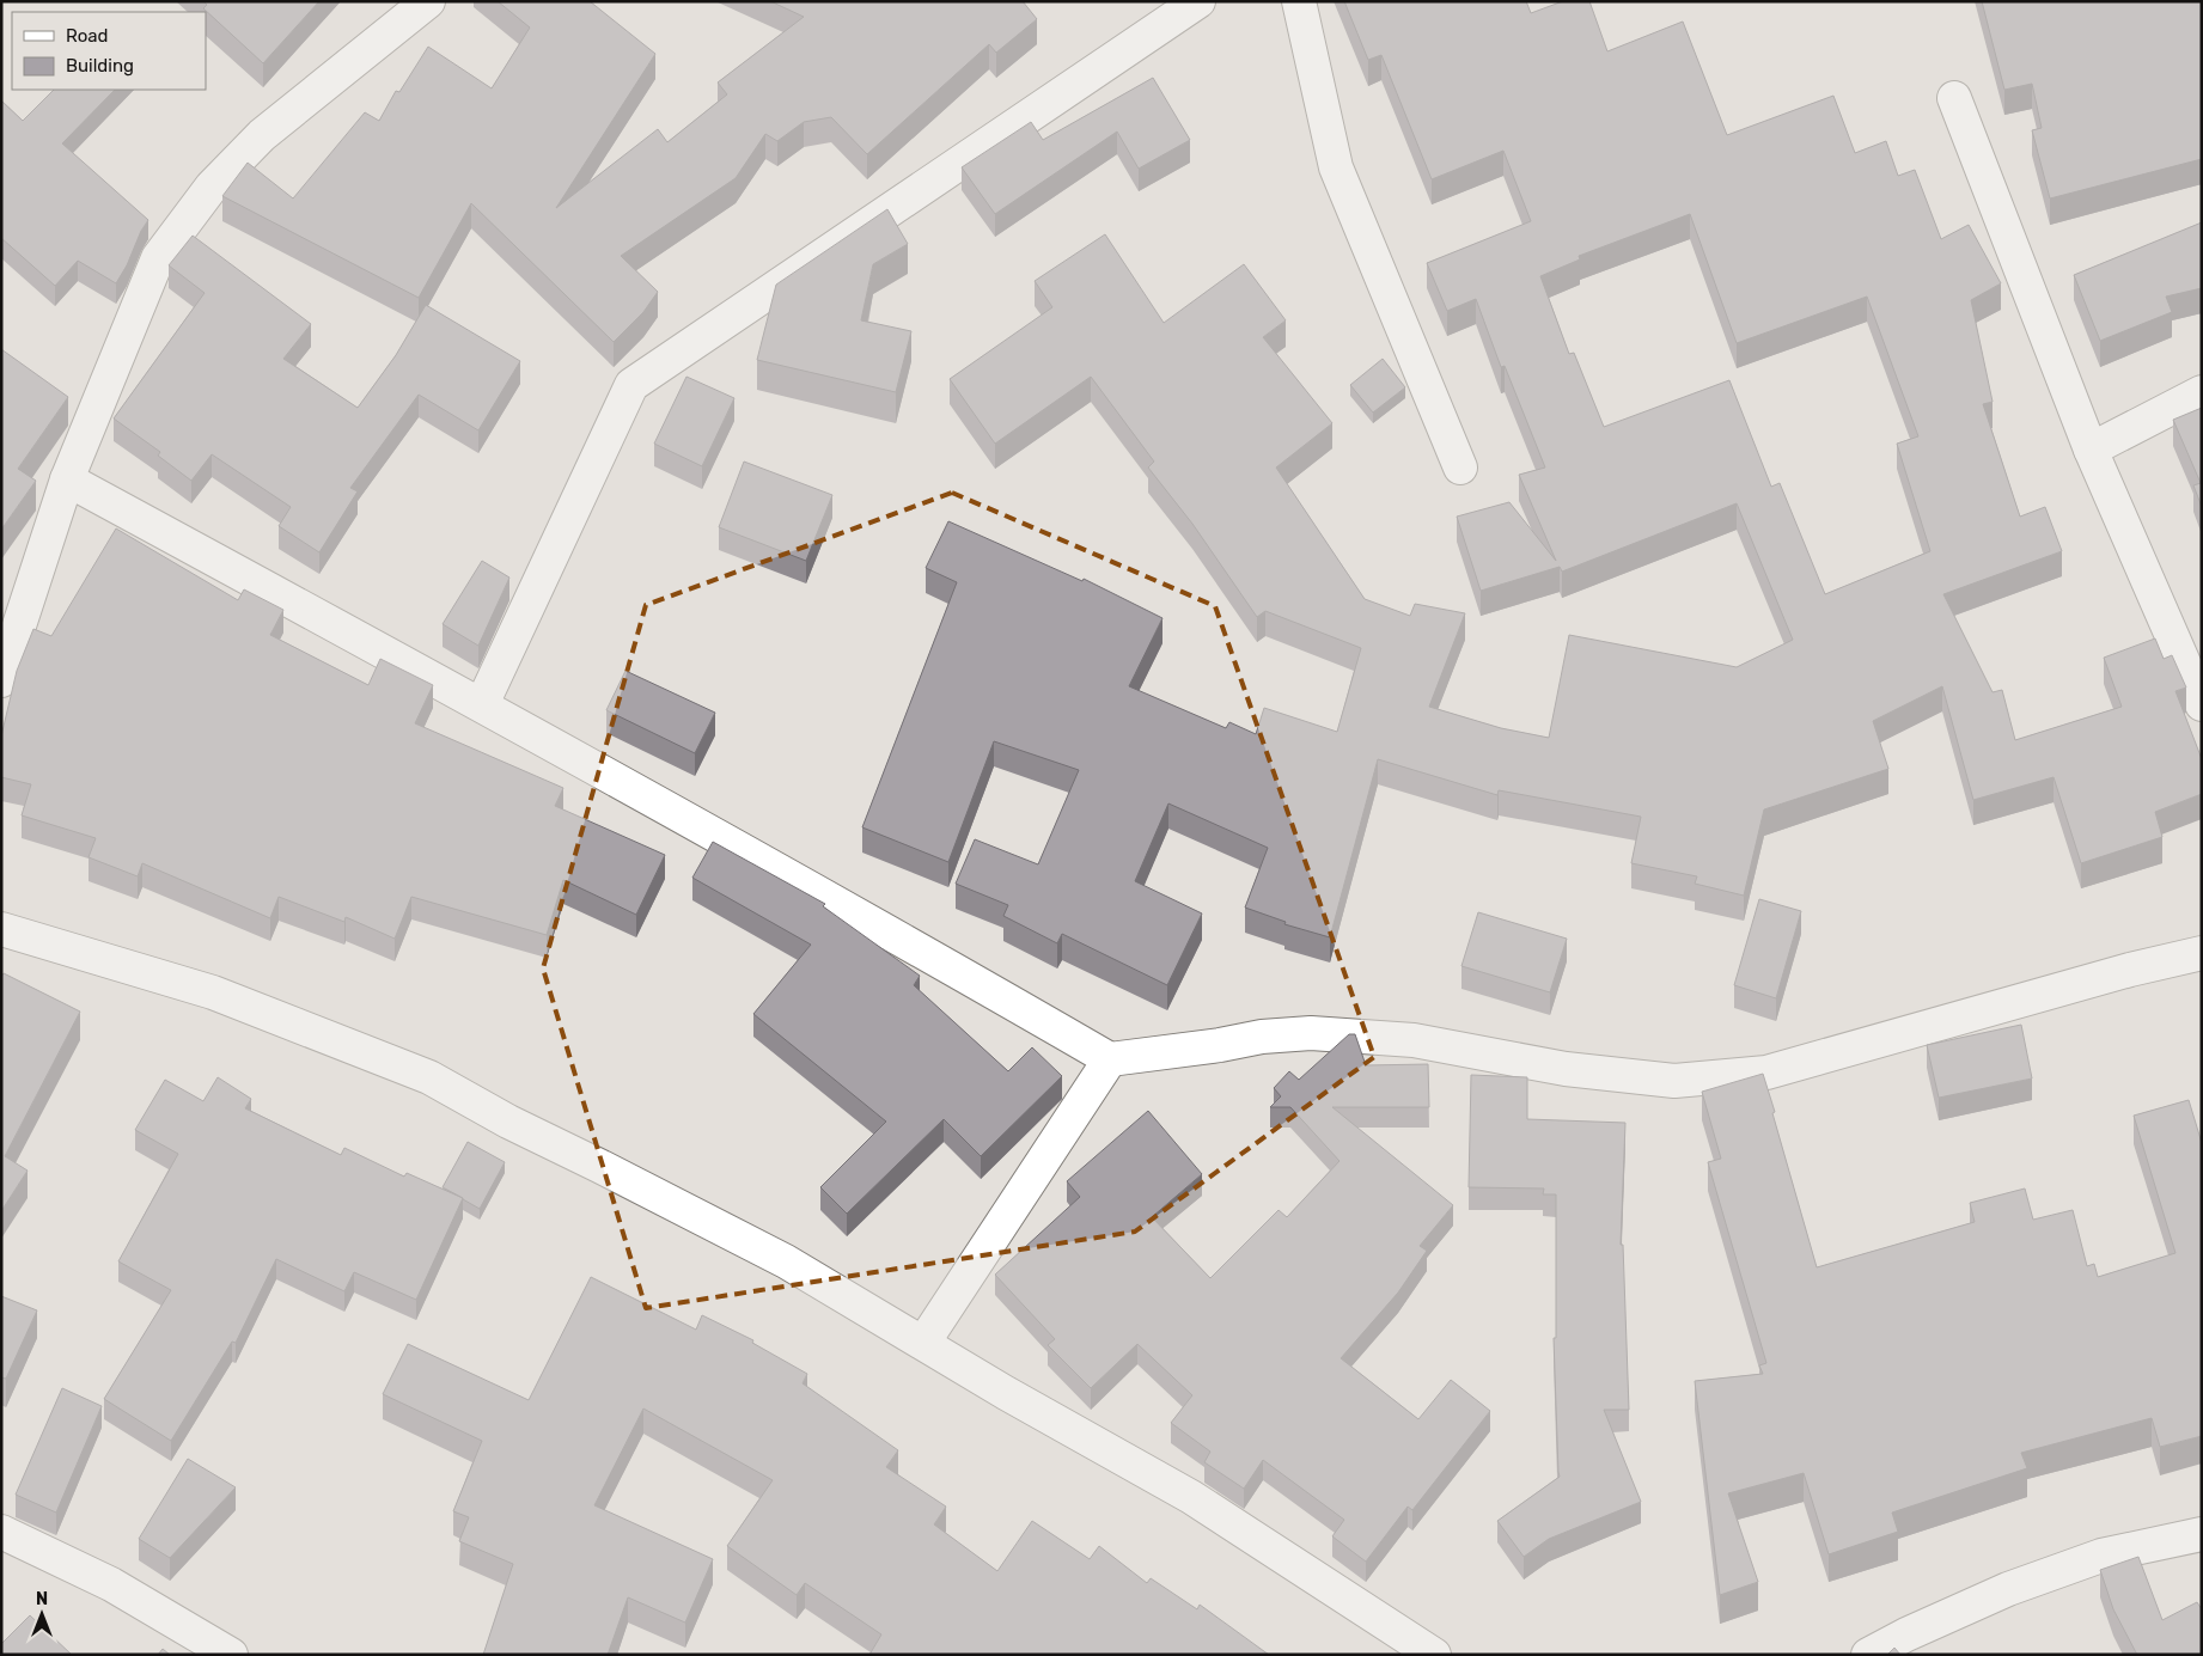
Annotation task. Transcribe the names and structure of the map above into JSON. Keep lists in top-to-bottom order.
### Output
{
  "legend": ["Road", "Building"],
  "north": "top"
}
